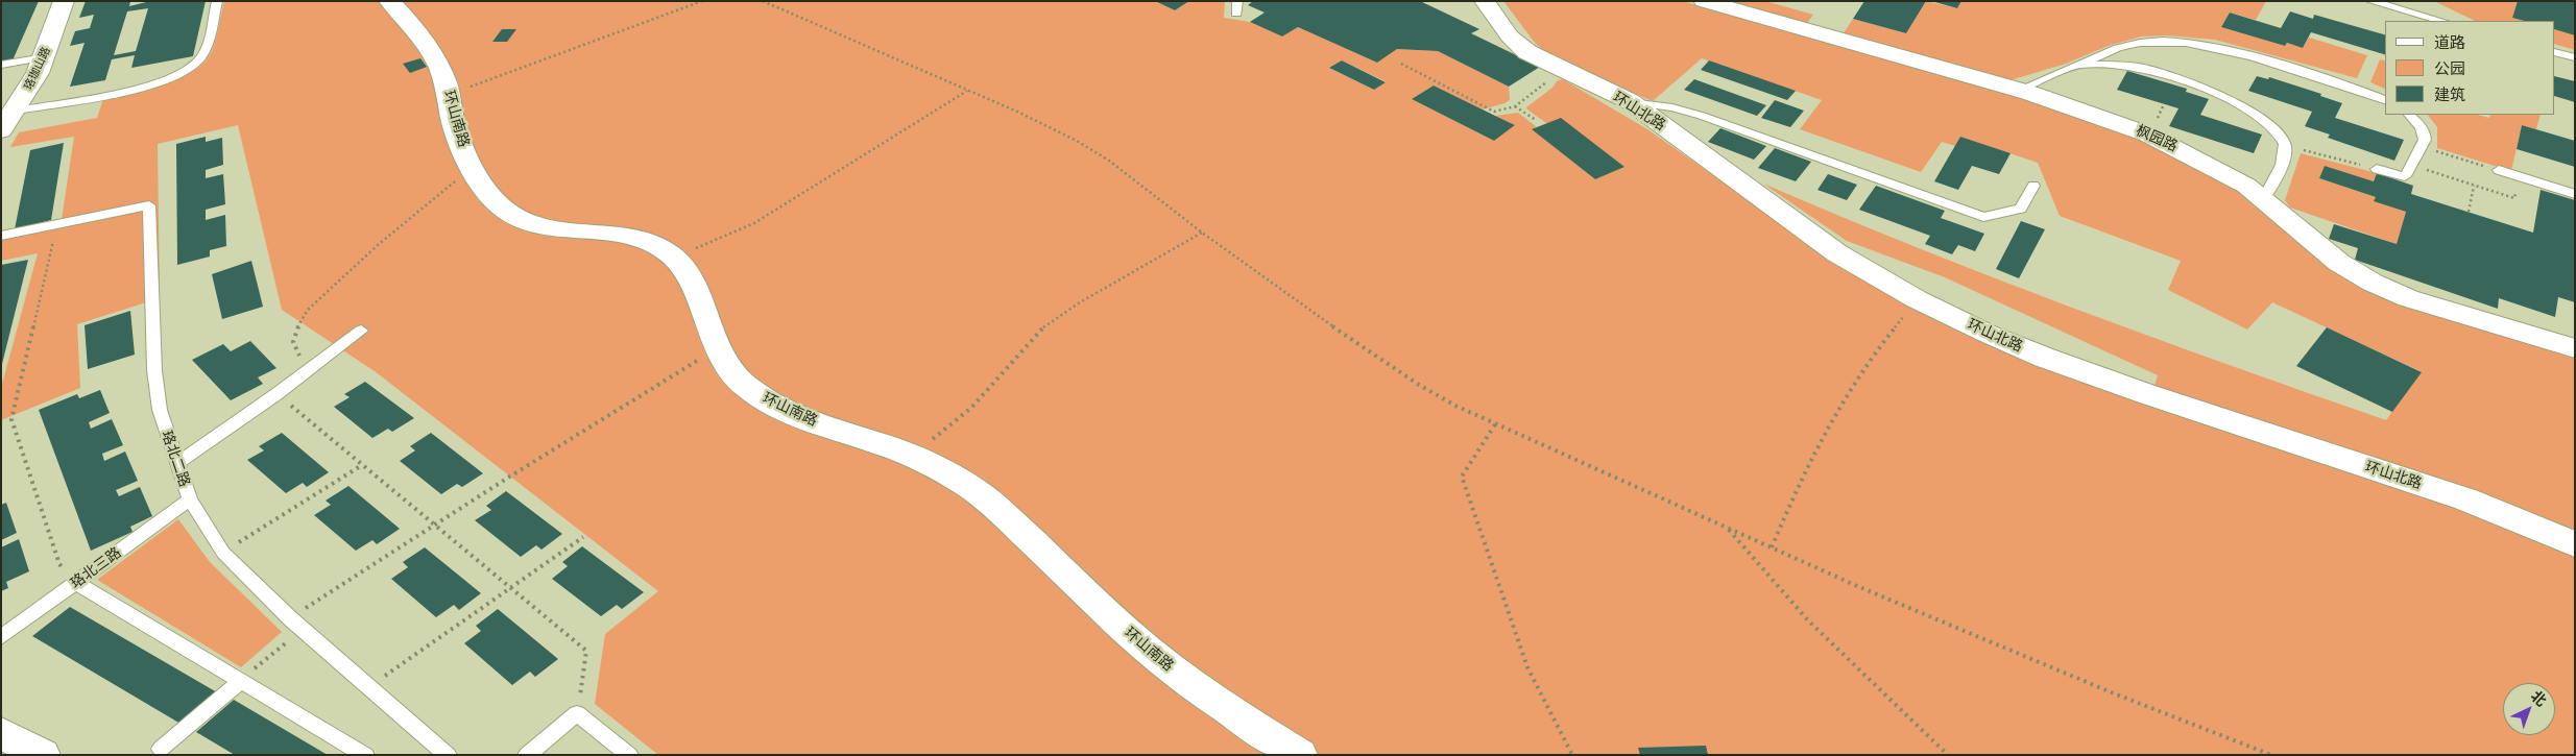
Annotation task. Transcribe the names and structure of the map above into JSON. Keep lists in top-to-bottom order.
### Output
{
  "streets": {
    "street": [
      "珞珈山路",
      "环山北路",
      "环山南路",
      "枫园路"
    ],
    "lane": ["珞北二路", "珞北三路"]
  },
  "crossings": [
    ["珞北二路", "珞北三路"]
  ],
  "legend": ["道路", "公园", "建筑"],
  "north": "top right"
}
